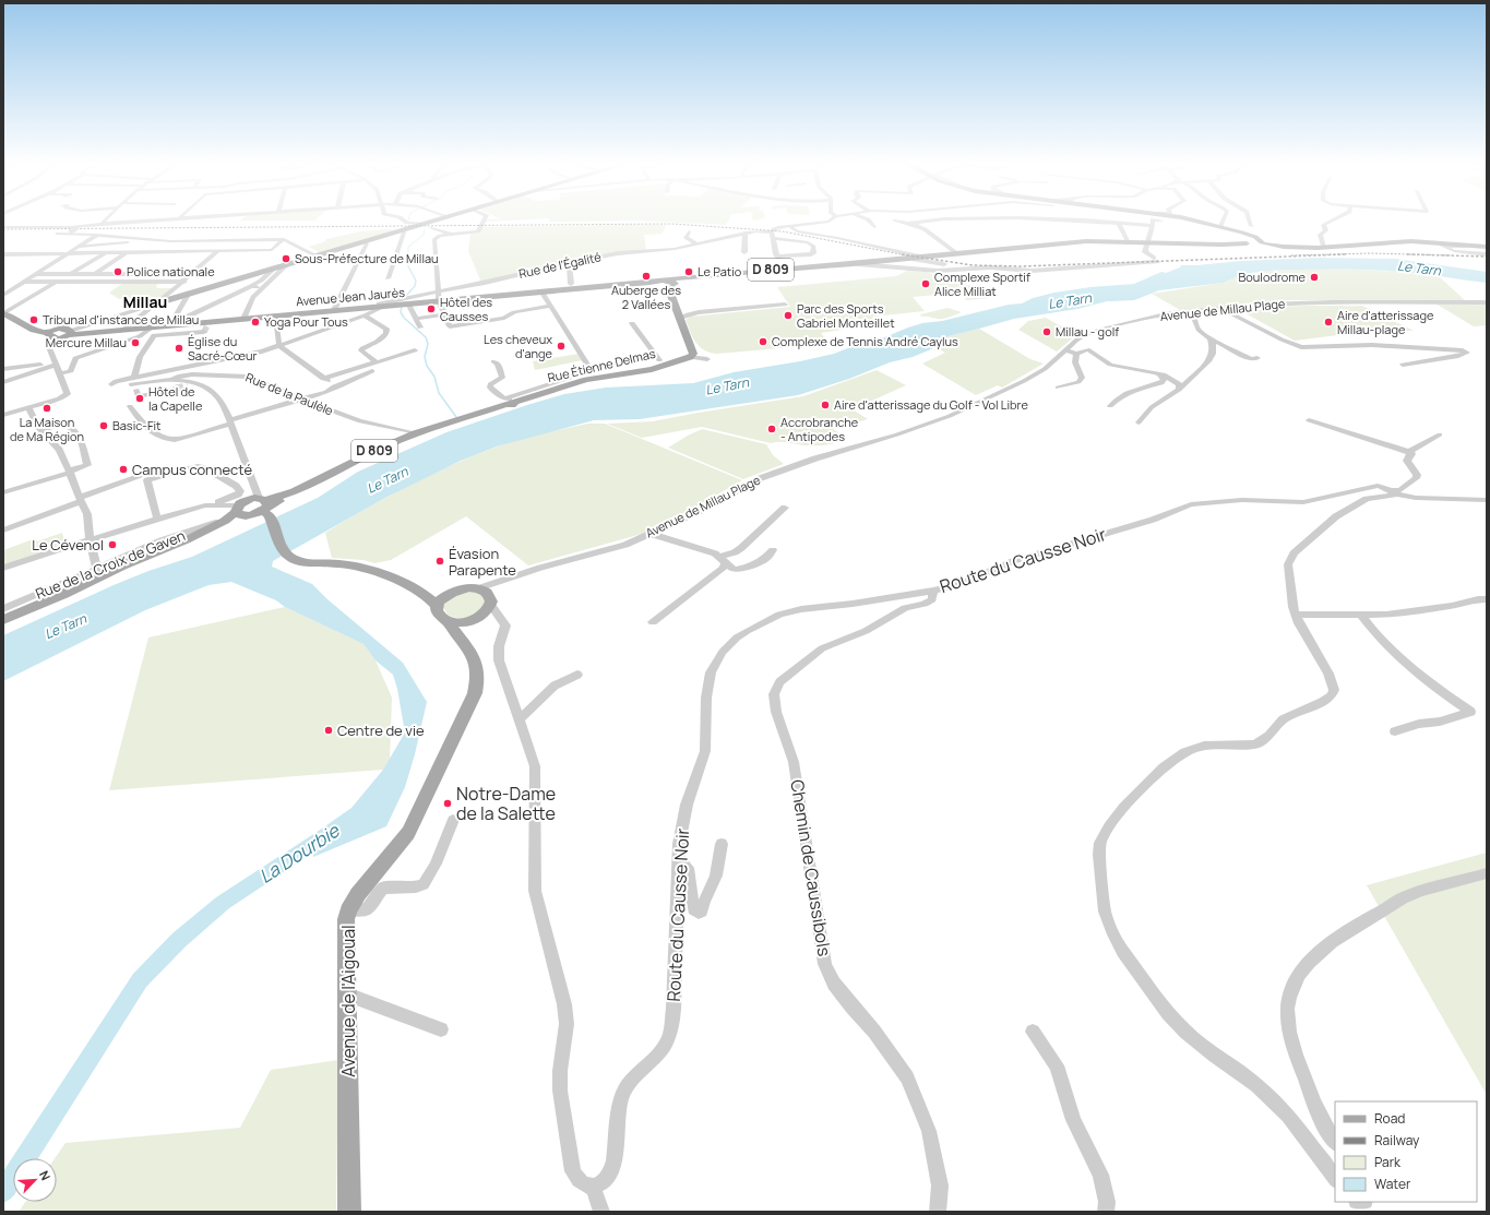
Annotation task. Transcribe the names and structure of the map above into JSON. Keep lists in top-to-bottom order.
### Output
{
  "streets": {
    "main road": [
      "D 809",
      "Avenue Jean Jaurès",
      "Rue Étienne Delmas",
      "Avenue de l'Aigoual"
    ],
    "street": [
      "Rue de l'Égalité",
      "Avenue de Millau Plage",
      "Rue de la Paulèle",
      "Route du Causse Noir",
      "Rue de la Croix de Gaven",
      "Chemin de Caussibols"
    ]
  },
  "crossings": [
    ["Rue de l'Égalité", "Avenue Jean Jaurès"],
    ["D 809", "Avenue Jean Jaurès"],
    ["Avenue de Millau Plage", "Avenue de l'Aigoual"],
    ["Rue Étienne Delmas", "Rue de la Paulèle"],
    ["Route du Causse Noir", "Chemin de Caussibols"]
  ],
  "districts": ["Millau"],
  "water": ["Le Tarn", "La Dourbie"],
  "places": [
    "Sous-Préfecture de Millau",
    "Police nationale",
    "Le Patio",
    "Auberge des 2 Vallées",
    "Boulodrome",
    "Complexe Sportif Alice Milliat",
    "Hôtel des Causses",
    "Parc des Sports Gabriel Monteillet",
    "Tribunal d'instance de Millau",
    "Yoga Pour Tous",
    "Aire d'atterissage Millau-plage",
    "Millau - golf",
    "Complexe de Tennis André Caylus",
    "Mercure Millau",
    "Les cheveux d'ange",
    "Église du Sacré-Cœur",
    "Hôtel de la Capelle",
    "Aire d'atterissage du Golf - Vol Libre",
    "La Maison de Ma Région",
    "Basic-Fit",
    "Accrobranche - Antipodes",
    "Campus connecté",
    "Le Cévenol",
    "Évasion Parapente",
    "Centre de vie",
    "Notre-Dame de la Salette"
  ],
  "legend": [
    "Road",
    "Railway",
    "Park",
    "Water"
  ],
  "north": "top right"
}
